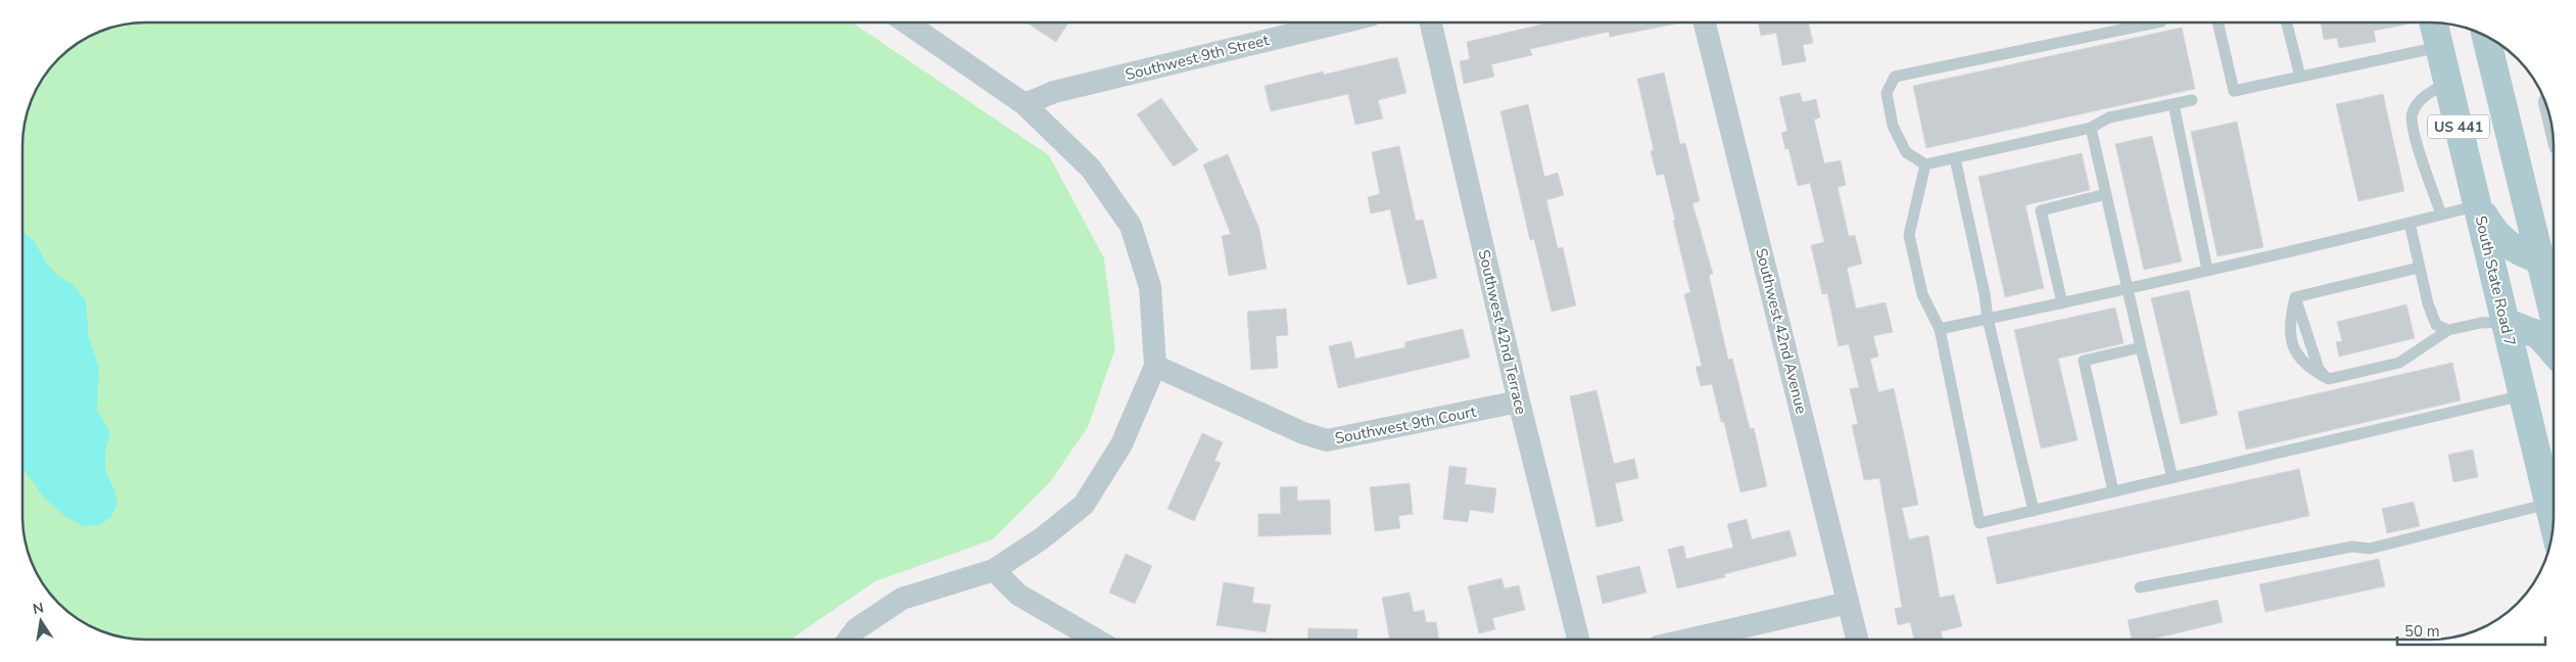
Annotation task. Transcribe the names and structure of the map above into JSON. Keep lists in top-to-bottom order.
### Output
{
  "streets": {
    "main road": ["US 441", "South State Road 7"],
    "street": [
      "Southwest 9th Street",
      "Southwest 42nd Avenue",
      "Southwest 42nd Terrace",
      "Southwest 9th Court"
    ]
  },
  "crossings": [
    ["Southwest 42nd Terrace", "Southwest 9th Court"]
  ],
  "scale_bar": "50 m",
  "north": "top"
}
